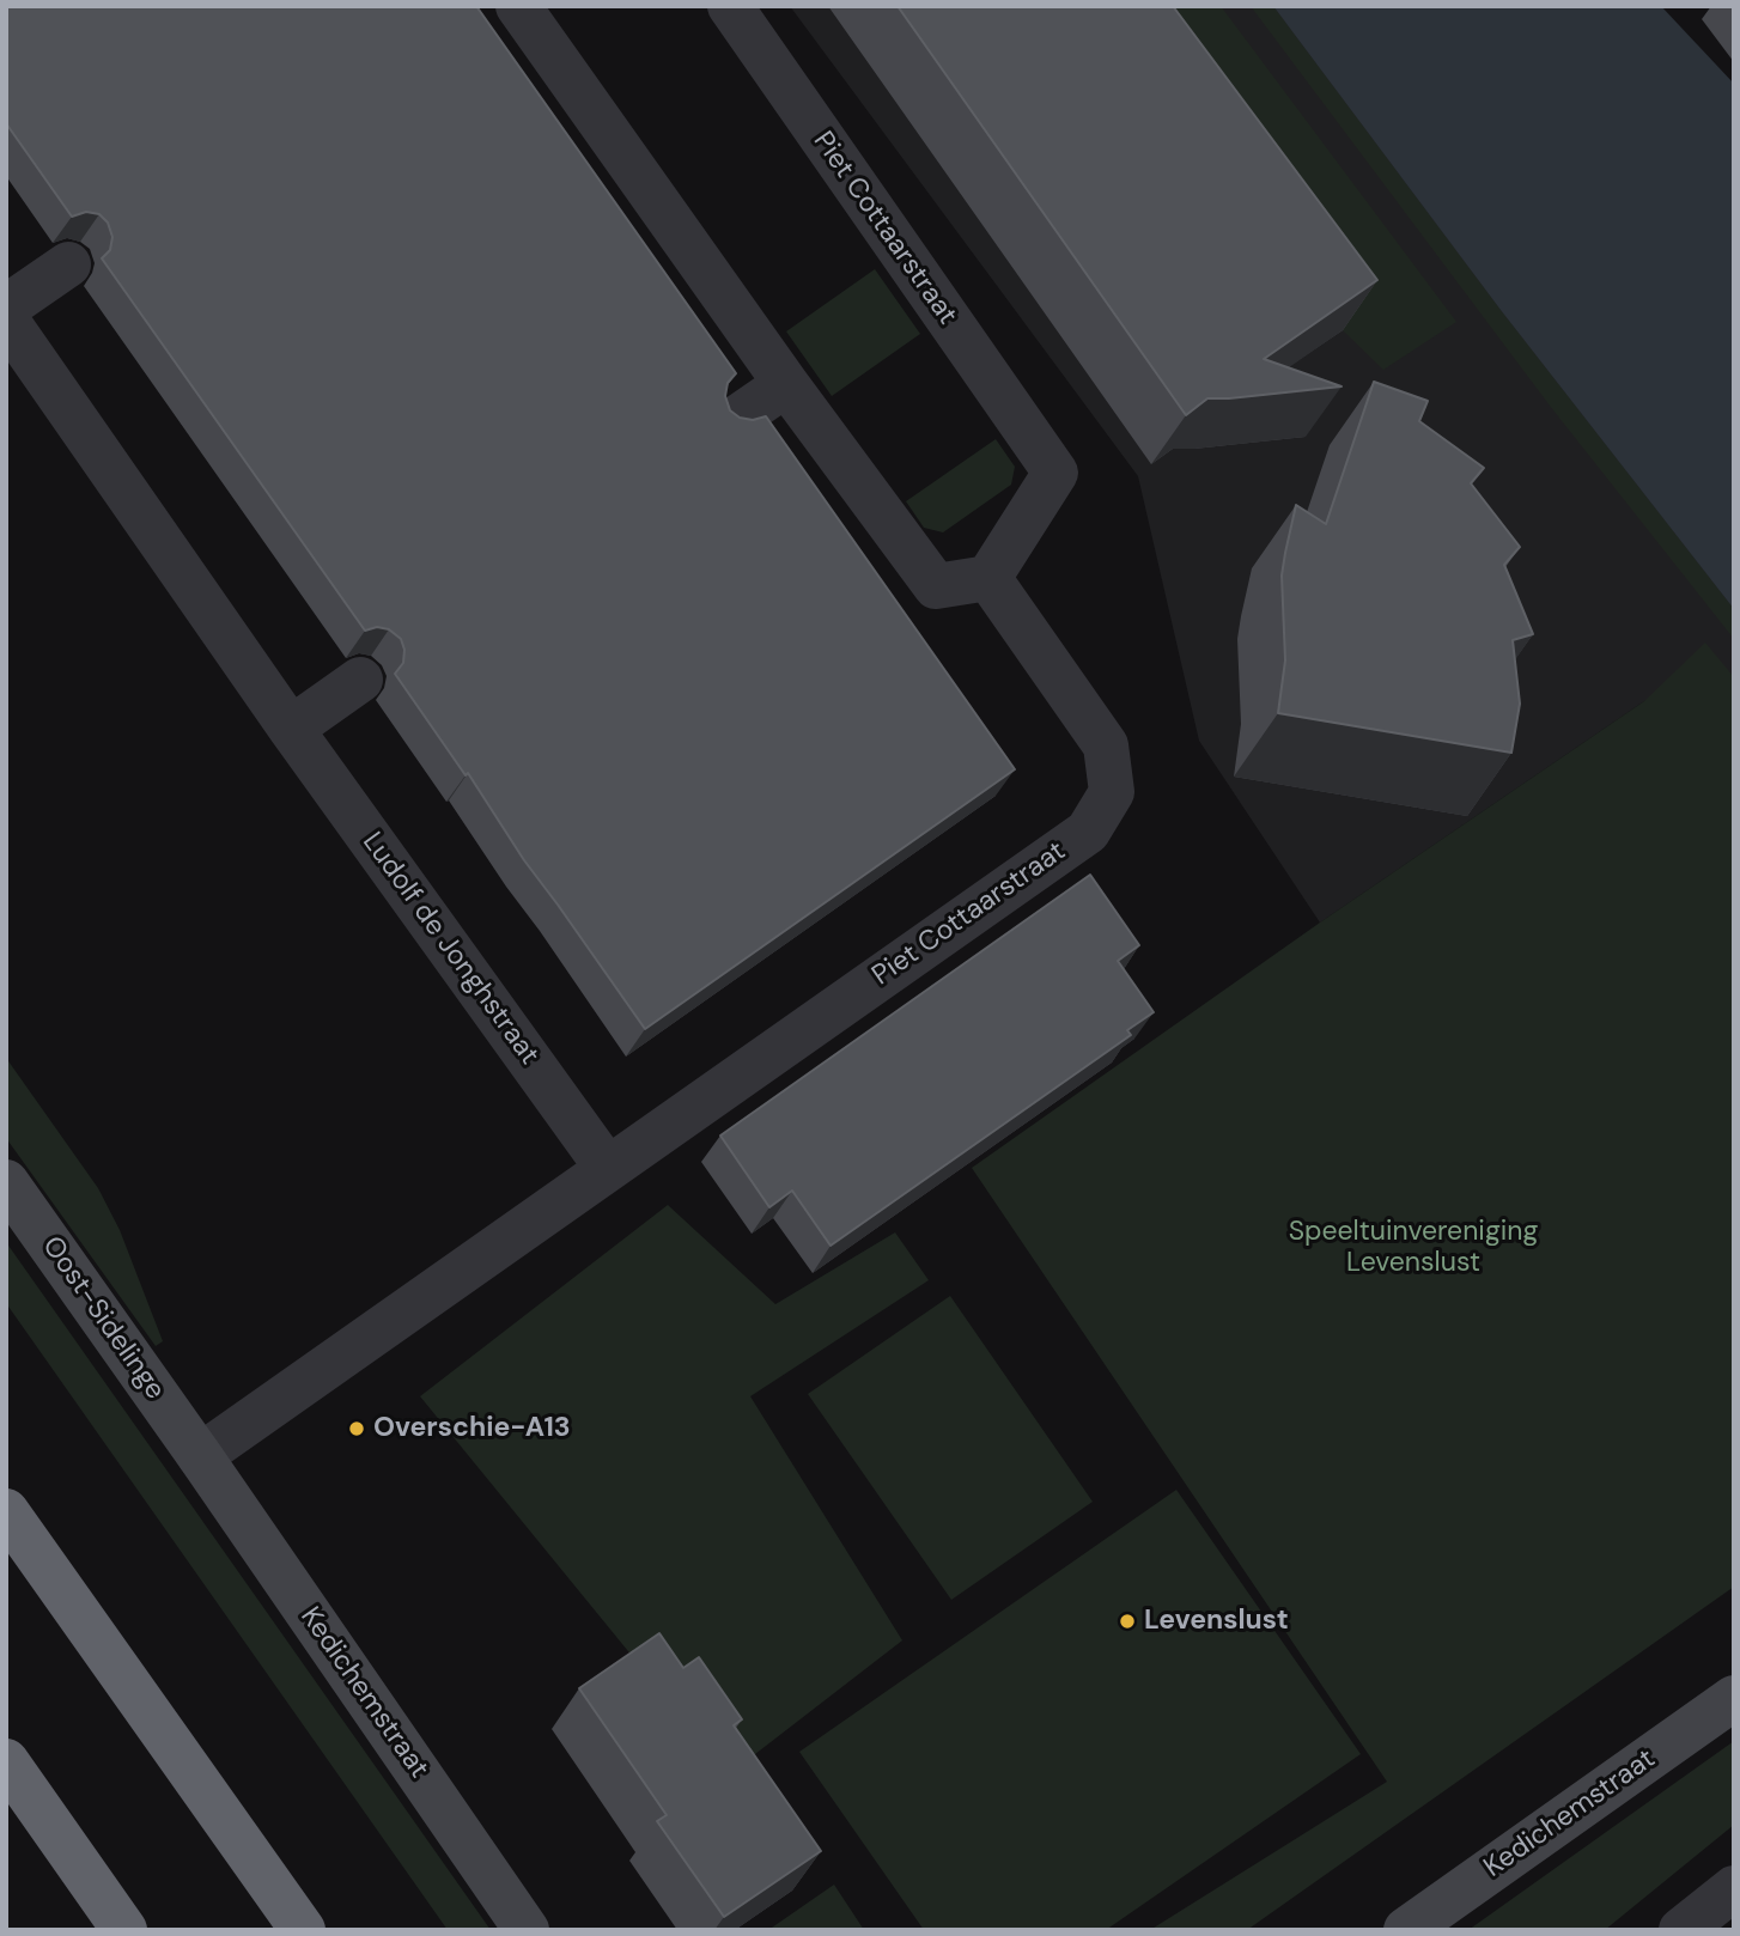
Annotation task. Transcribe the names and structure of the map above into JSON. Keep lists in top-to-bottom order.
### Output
{
  "streets": {
    "street": [
      "Piet Cottaarstraat",
      "Ludolf de Jonghstraat",
      "Oost-Sidelinge",
      "Kedichemstraat"
    ]
  },
  "crossings": [
    ["Piet Cottaarstraat", "Ludolf de Jonghstraat"],
    ["Oost-Sidelinge", "Kedichemstraat"]
  ],
  "parks": ["Speeltuinvereniging Levenslust"],
  "places": ["Overschie-A13", "Levenslust"]
}
